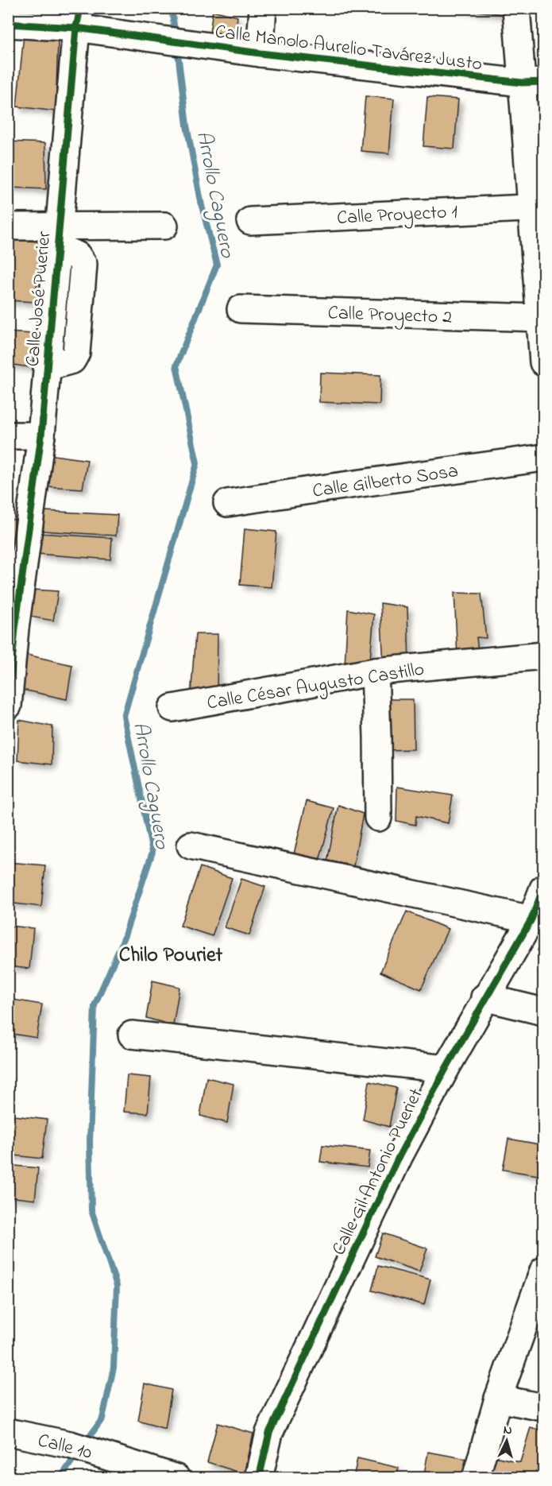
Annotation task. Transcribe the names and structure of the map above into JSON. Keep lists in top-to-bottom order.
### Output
{
  "streets": {
    "street": [
      "Calle Manolo Aurelio Tavárez Justo",
      "Calle Proyecto 1",
      "Calle José Puerier",
      "Calle Proyecto 2",
      "Calle Gilberto Sosa",
      "Calle César Augusto Castillo",
      "Calle Gil Antonio Pueriet",
      "Calle 10"
    ]
  },
  "crossings": [
    ["Calle Manolo Aurelio Tavárez Justo", "Calle José Puerier"]
  ],
  "districts": ["Chilo Pouriet"],
  "water": ["Arrollo Caguero"],
  "north": "top"
}
